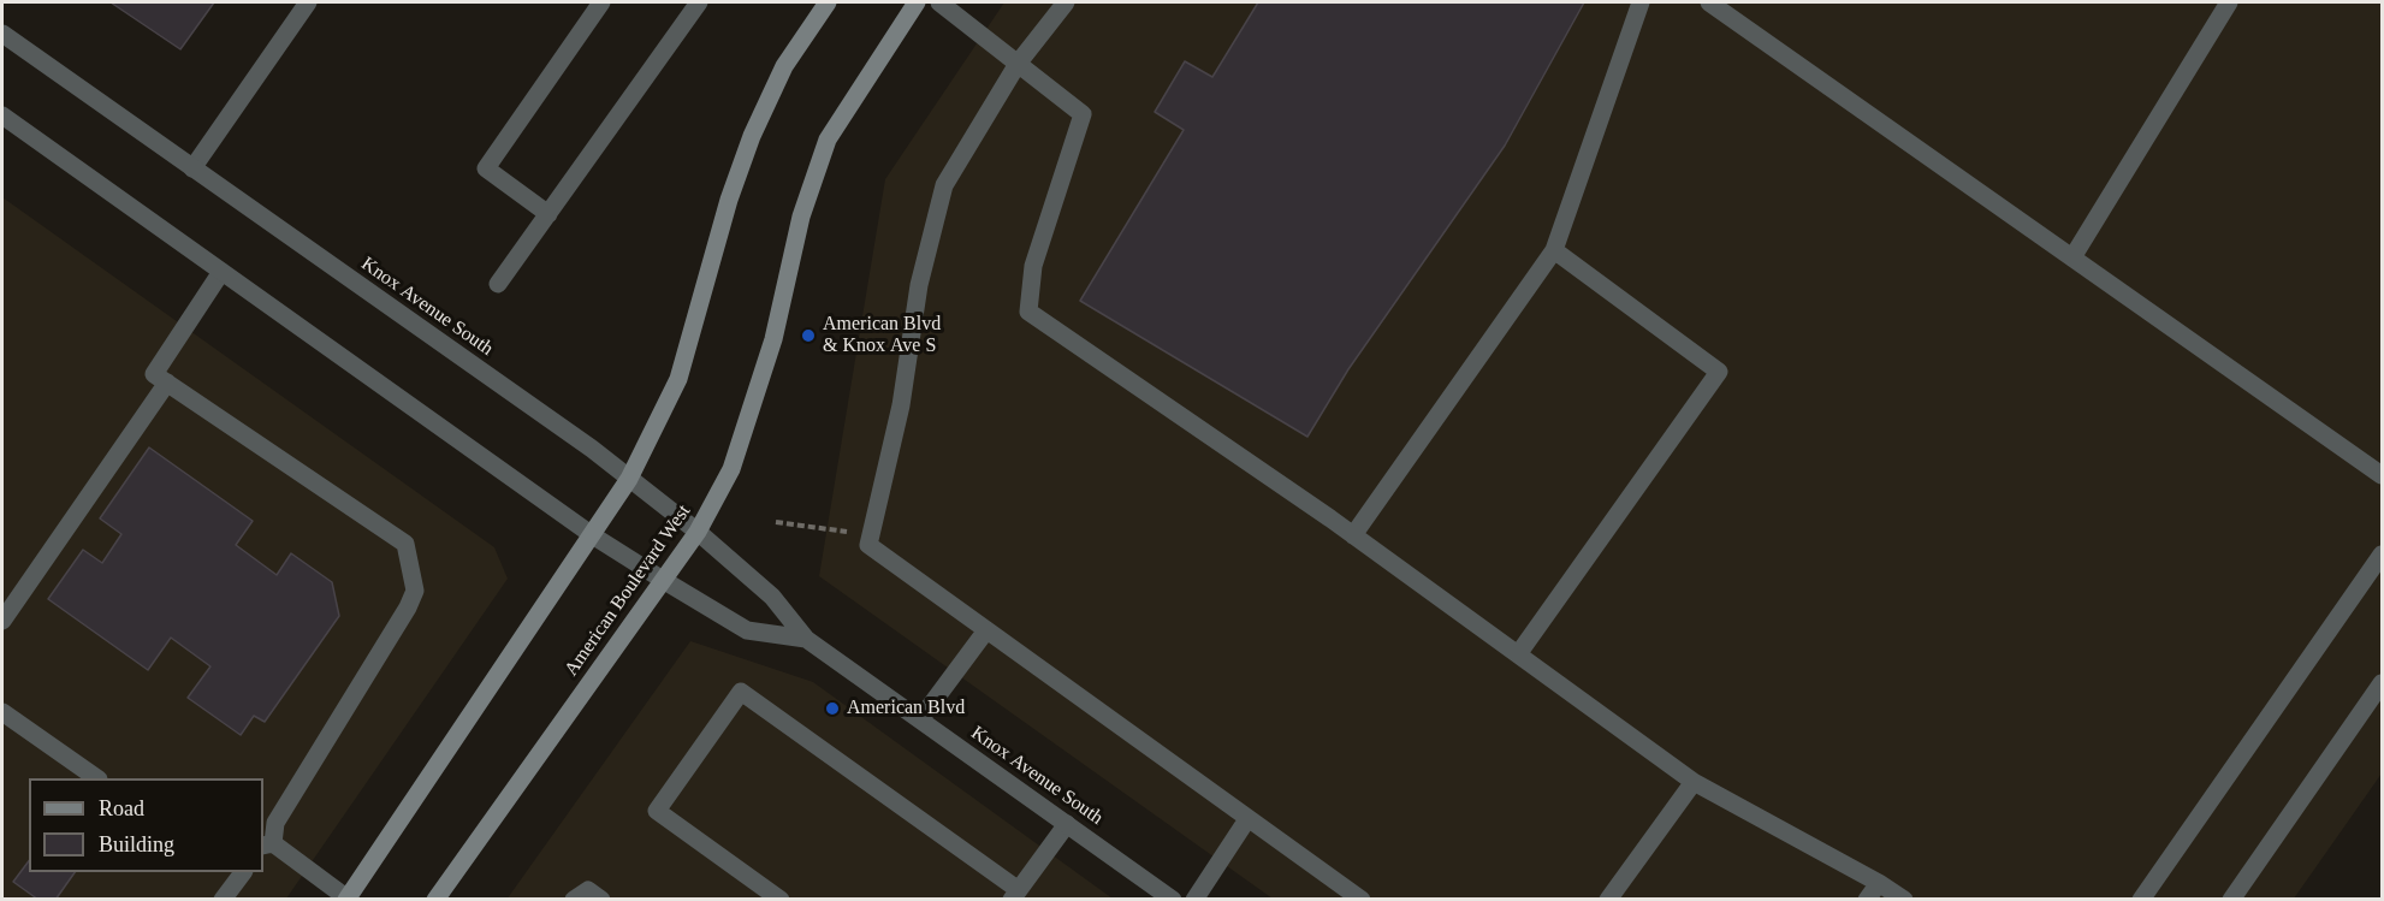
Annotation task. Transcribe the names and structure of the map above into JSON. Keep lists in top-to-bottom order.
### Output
{
  "streets": {
    "main road": ["American Boulevard West"],
    "street": ["Knox Avenue South"]
  },
  "crossings": [
    ["Knox Avenue South", "American Boulevard West"]
  ],
  "places": ["American Blvd & Knox Ave S", "American Blvd"],
  "legend": ["Road", "Building"]
}
